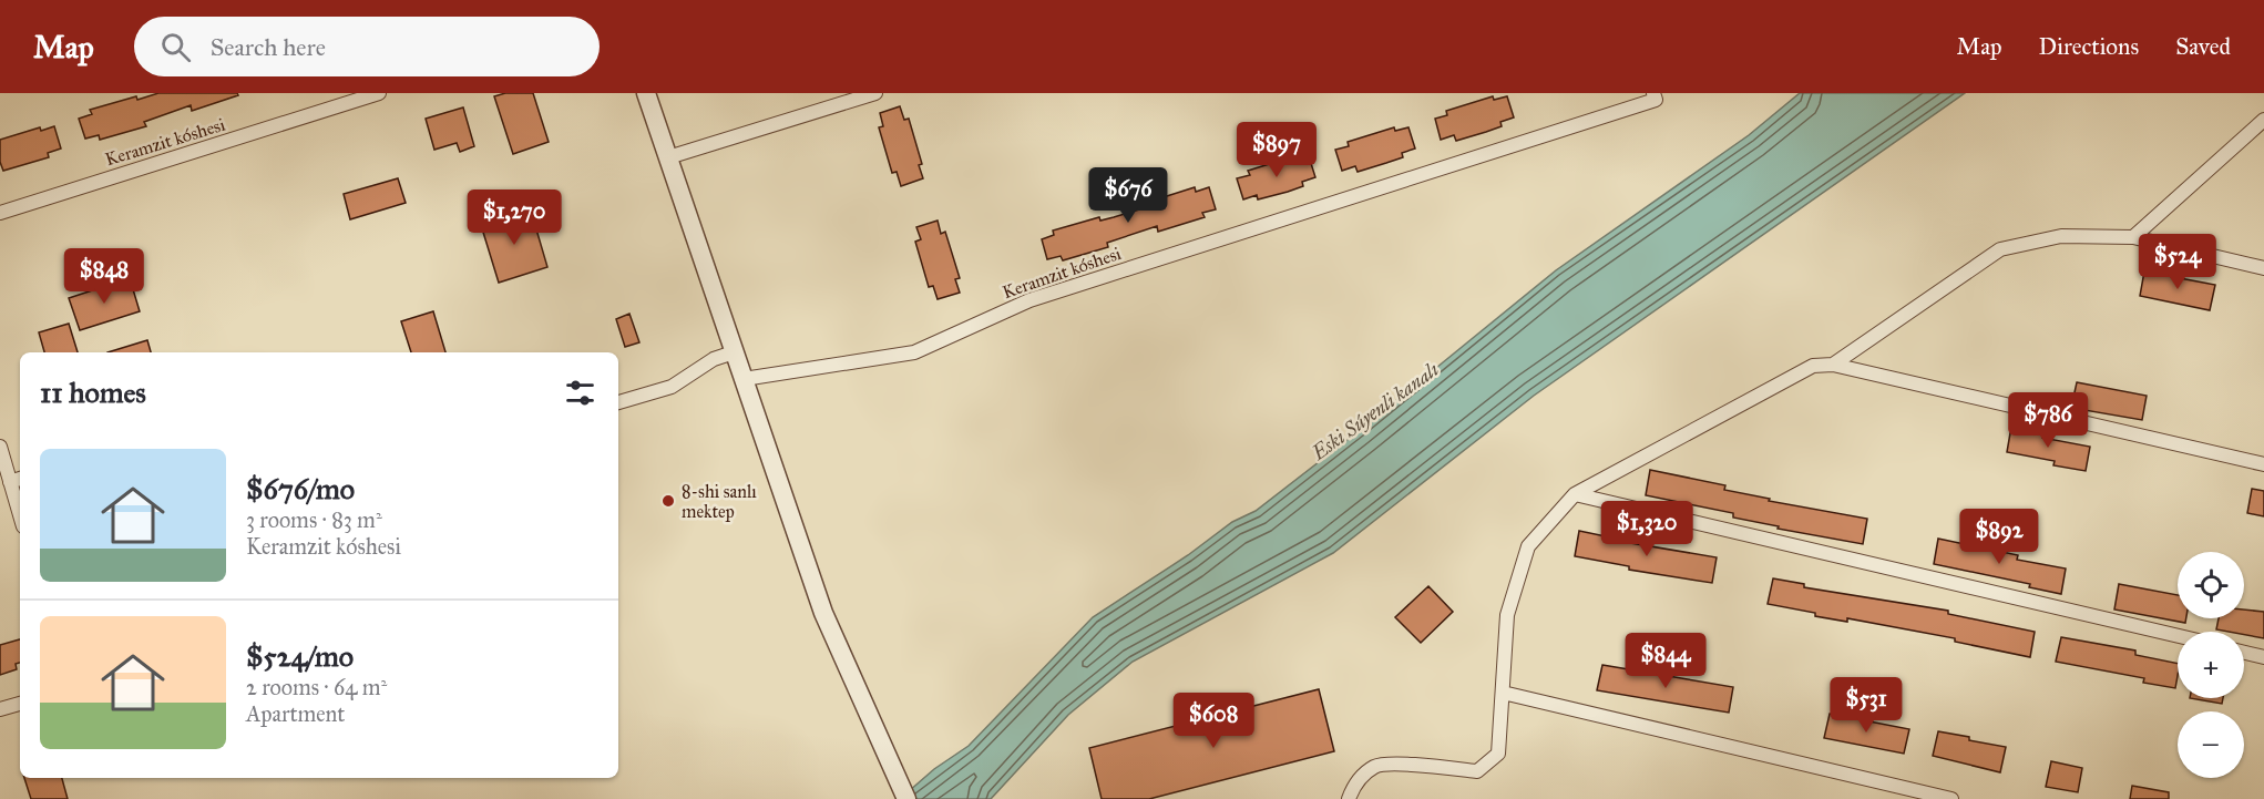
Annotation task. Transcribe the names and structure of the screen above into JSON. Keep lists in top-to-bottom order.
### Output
{
  "streets": {
    "street": ["Keramzit kóshesi"]
  },
  "water": ["Eski Súyenli kanalı"],
  "places": ["8-shi sanlı mektep"],
  "page": {
    "header": "Map",
    "search": "Search here",
    "nav": ["Map", "Directions", "Saved"],
    "price": [
      "$897",
      "$676",
      "$1,270",
      "$524",
      "$848",
      "$786",
      "$1,320",
      "$892",
      "$844",
      "$531",
      "$608"
    ],
    "heading": "11 homes",
    "list": [
      {
        "name": "$676/mo",
        "note": "3 rooms · 83 m² · Keramzit kóshesi"
      },
      {
        "name": "$524/mo",
        "note": "2 rooms · 64 m² · Apartment"
      }
    ],
    "map_buttons": ["+", "−"]
  }
}
